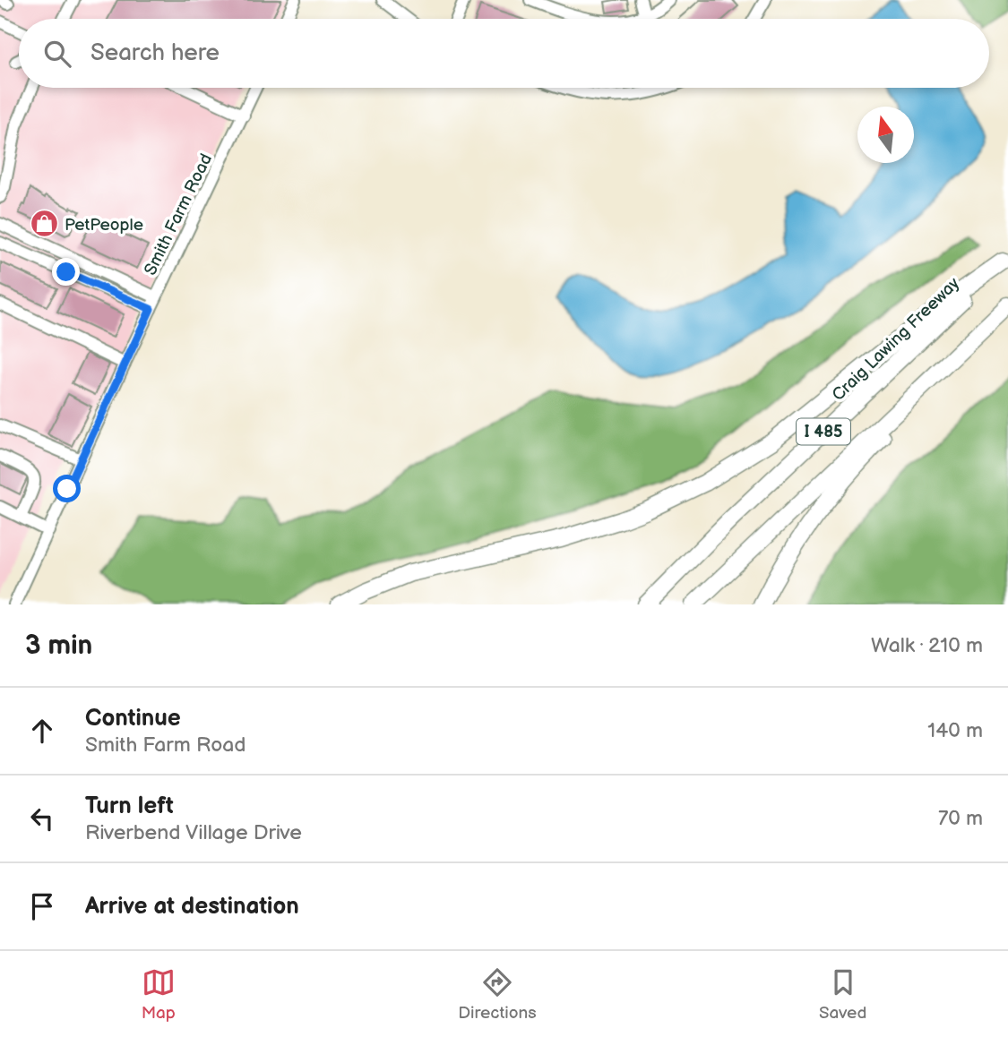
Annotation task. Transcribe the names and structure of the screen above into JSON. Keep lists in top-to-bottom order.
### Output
{
  "streets": {
    "highway": ["Craig Lawing Freeway", "I 485"],
    "street": ["Smith Farm Road"]
  },
  "places": {
    "shop": ["PetPeople"]
  },
  "north": "top",
  "page": {
    "search": "Search here",
    "heading": ["3 min", "Walk · 210 m"],
    "list": [
      ["Continue", "Smith Farm Road", "140 m"],
      ["Turn left", "Riverbend Village Drive", "70 m"],
      "Arrive at destination"
    ],
    "nav": ["Map", "Directions", "Saved"]
  }
}
